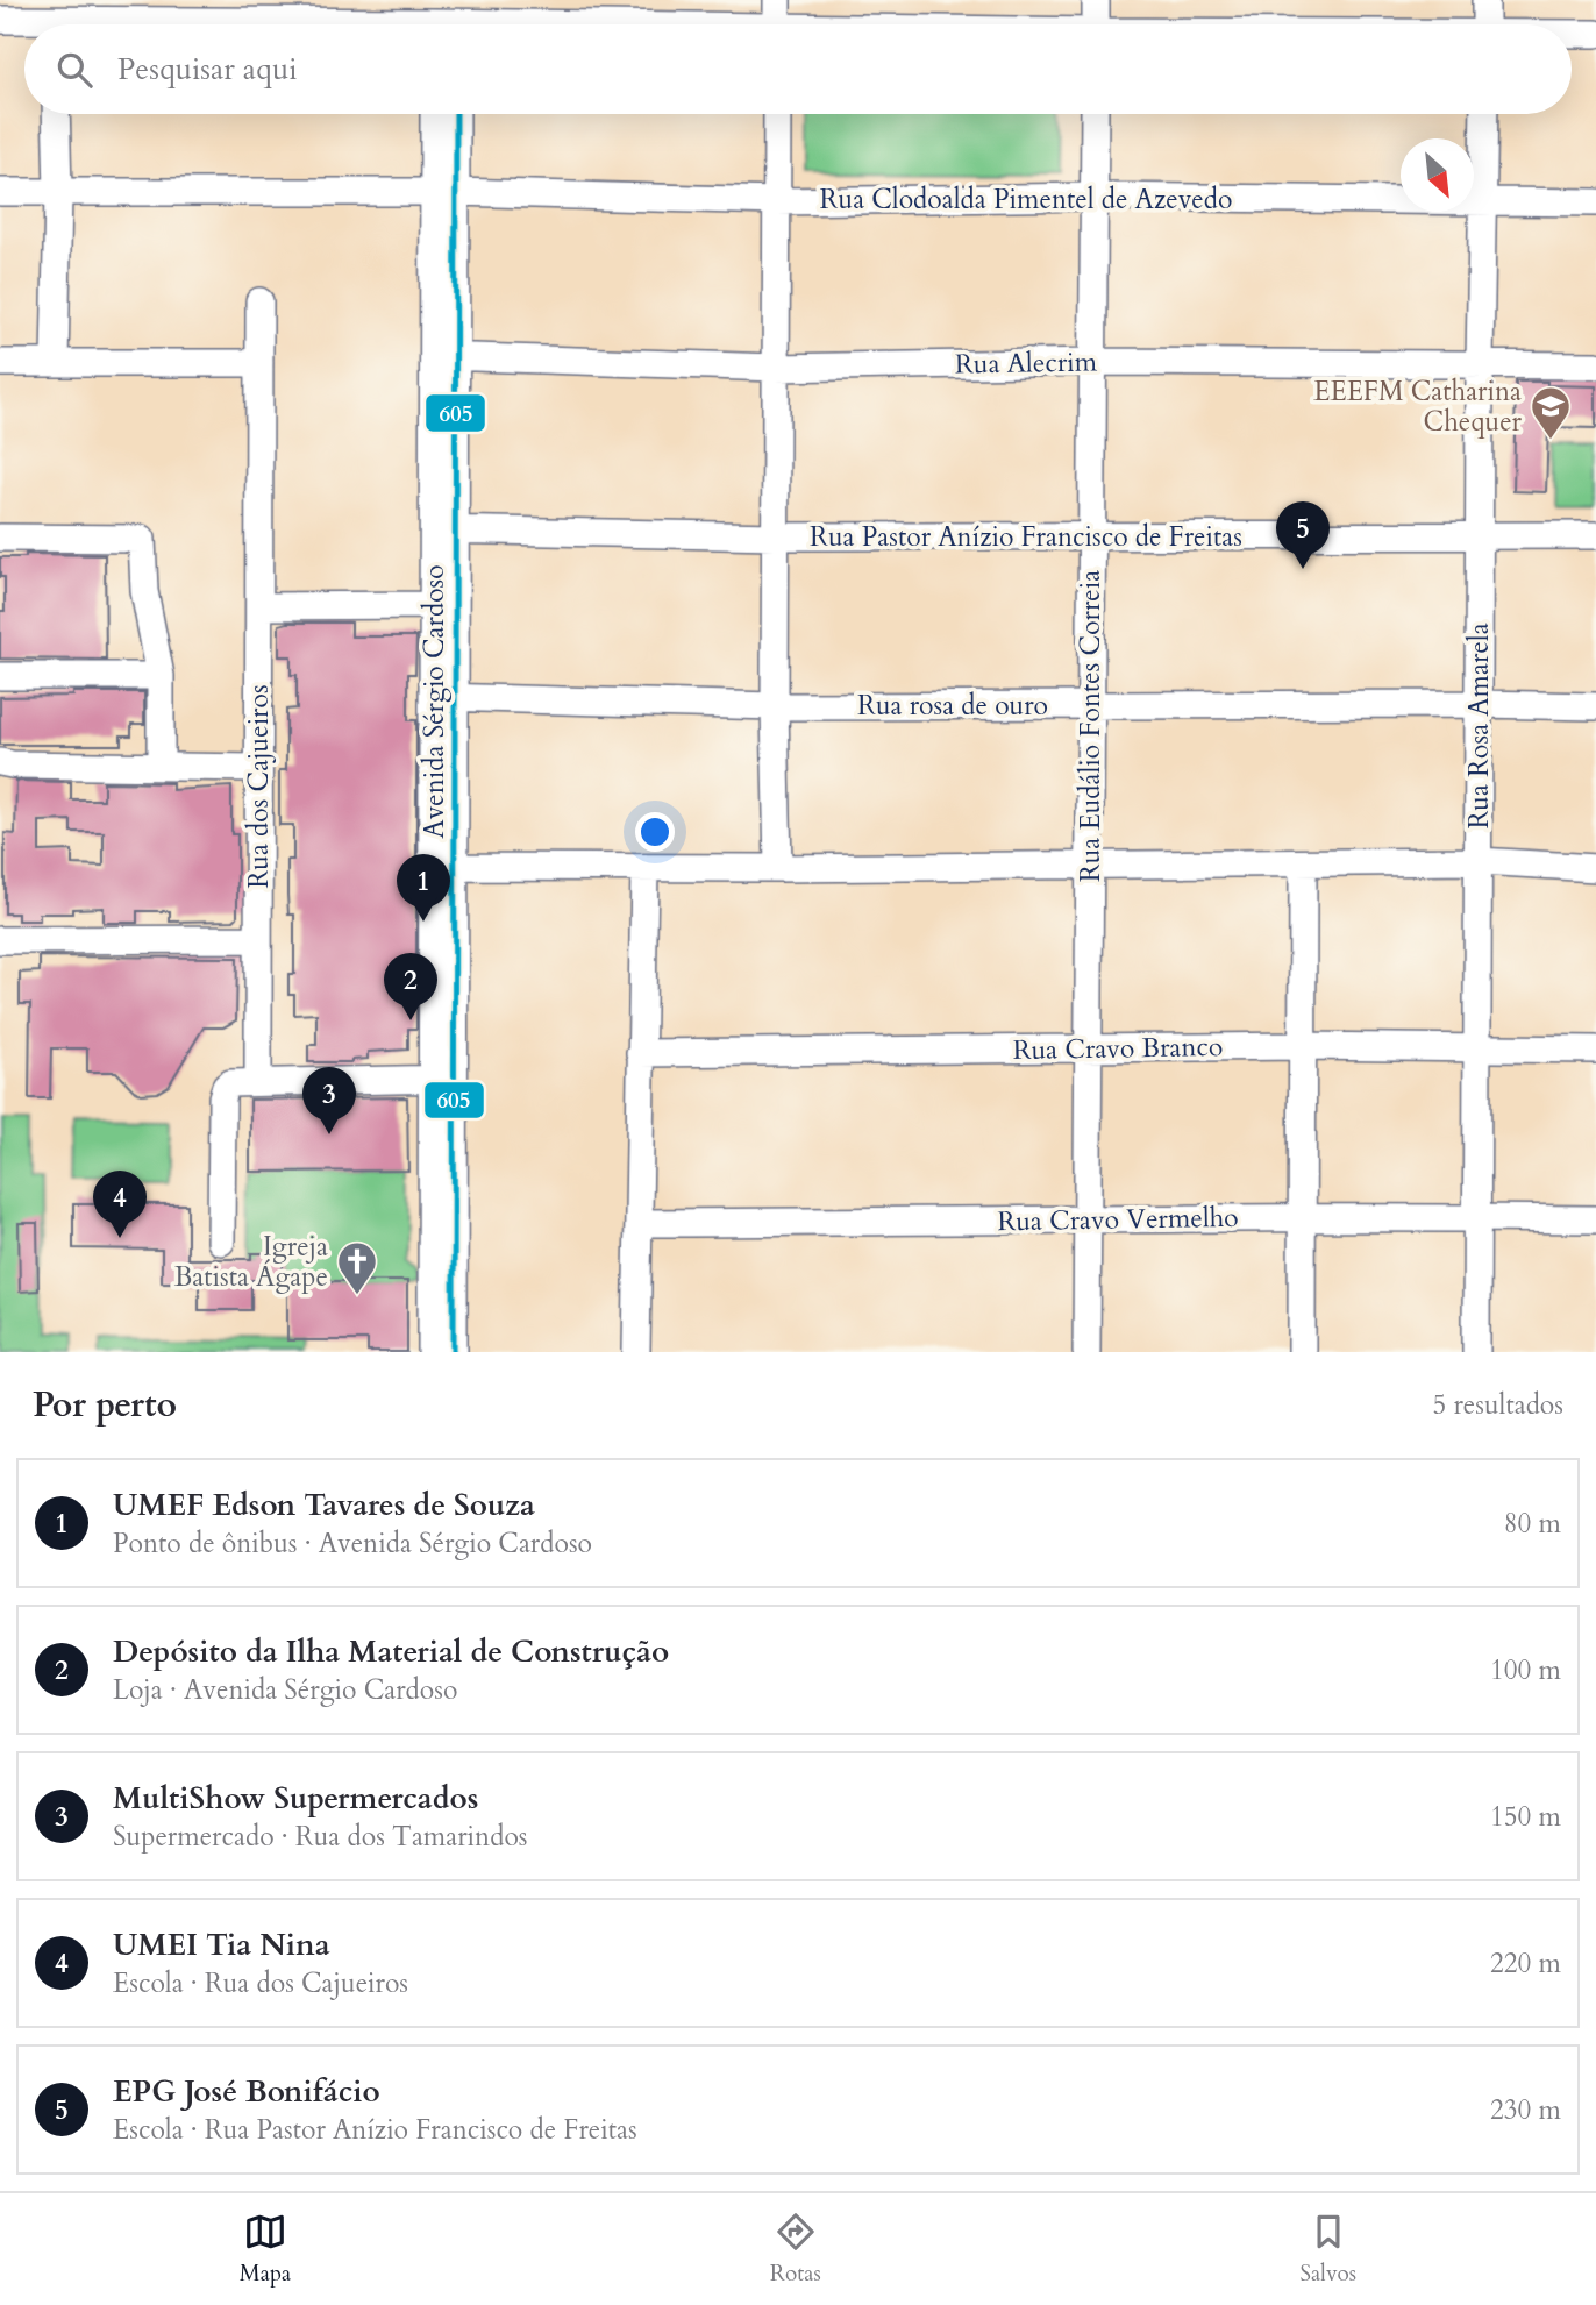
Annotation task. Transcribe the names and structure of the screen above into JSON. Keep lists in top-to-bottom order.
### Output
{
  "streets": {
    "street": [
      "Rua Clodoalda Pimentel de Azevedo",
      "Rua Alecrim",
      "Rua Pastor Anízio Francisco de Freitas",
      "Avenida Sérgio Cardoso",
      "Rua rosa de ouro",
      "Rua Eudálio Fontes Correia",
      "Rua Rosa Amarela",
      "Rua dos Cajueiros",
      "Rua Cravo Branco",
      "Rua Cravo Vermelho"
    ]
  },
  "crossings": [
    ["Rua Clodoalda Pimentel de Azevedo", "Avenida Sérgio Cardoso"],
    ["Rua Clodoalda Pimentel de Azevedo", "Rua Eudálio Fontes Correia"],
    ["Rua Clodoalda Pimentel de Azevedo", "Rua Rosa Amarela"],
    ["Rua Alecrim", "Avenida Sérgio Cardoso"],
    ["Rua Alecrim", "Rua Eudálio Fontes Correia"],
    ["Rua Alecrim", "Rua Rosa Amarela"],
    ["Rua Pastor Anízio Francisco de Freitas", "Avenida Sérgio Cardoso"],
    ["Rua Pastor Anízio Francisco de Freitas", "Rua Eudálio Fontes Correia"],
    ["Rua Pastor Anízio Francisco de Freitas", "Rua Rosa Amarela"],
    ["Avenida Sérgio Cardoso", "Rua rosa de ouro"],
    ["Rua rosa de ouro", "Rua Eudálio Fontes Correia"],
    ["Rua rosa de ouro", "Rua Rosa Amarela"],
    ["Rua Eudálio Fontes Correia", "Rua Cravo Branco"],
    ["Rua Eudálio Fontes Correia", "Rua Cravo Vermelho"],
    ["Rua Rosa Amarela", "Rua Cravo Branco"],
    ["Rua Rosa Amarela", "Rua Cravo Vermelho"]
  ],
  "places": {
    "school or university": ["EEEFM Catharina Chequer"],
    "church": ["Igreja Batista Ágape"]
  },
  "lines": ["transit line 605"],
  "north": "bottom right",
  "page": {
    "search": "Pesquisar aqui",
    "pins": [
      "5",
      "1",
      "2",
      "3",
      "4"
    ],
    "heading": ["Por perto", "5 resultados"],
    "list": [
      {
        "mark": "1",
        "name": "UMEF Edson Tavares de Souza",
        "note": "Ponto de ônibus · Avenida Sérgio Cardoso",
        "value": "80 m"
      },
      {
        "mark": "2",
        "name": "Depósito da Ilha Material de Construção",
        "note": "Loja · Avenida Sérgio Cardoso",
        "value": "100 m"
      },
      {
        "mark": "3",
        "name": "MultiShow Supermercados",
        "note": "Supermercado · Rua dos Tamarindos",
        "value": "150 m"
      },
      {
        "mark": "4",
        "name": "UMEI Tia Nina",
        "note": "Escola · Rua dos Cajueiros",
        "value": "220 m"
      },
      {
        "mark": "5",
        "name": "EPG José Bonifácio",
        "note": "Escola · Rua Pastor Anízio Francisco de Freitas",
        "value": "230 m"
      }
    ],
    "nav": ["Mapa", "Rotas", "Salvos"]
  }
}
